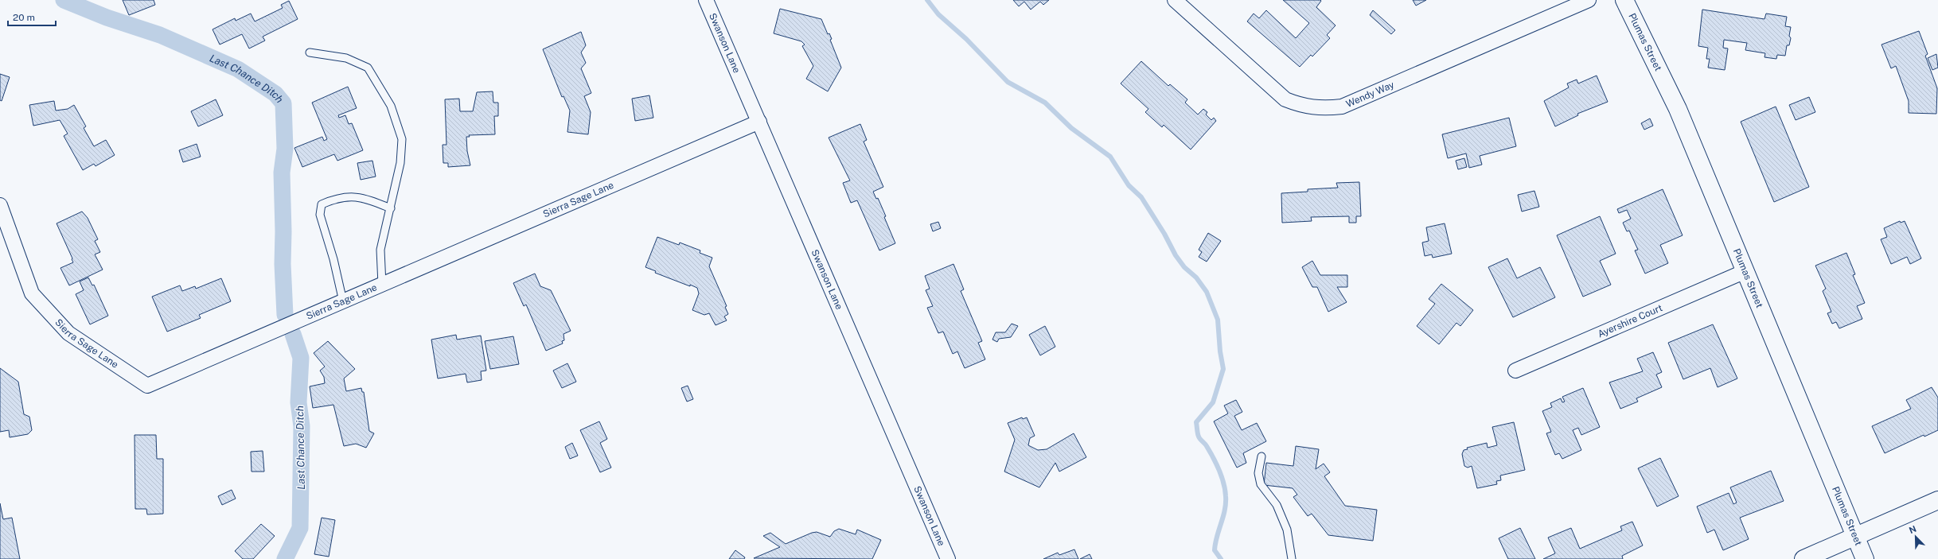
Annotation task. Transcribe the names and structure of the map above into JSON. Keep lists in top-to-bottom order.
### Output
{
  "streets": {
    "street": [
      "Plumas Street",
      "Swanson Lane",
      "Wendy Way",
      "Sierra Sage Lane",
      "Ayershire Court"
    ]
  },
  "crossings": [
    ["Plumas Street", "Ayershire Court"],
    ["Swanson Lane", "Sierra Sage Lane"]
  ],
  "water": ["Last Chance Ditch"],
  "scale_bar": "20 m",
  "north": "top left"
}
